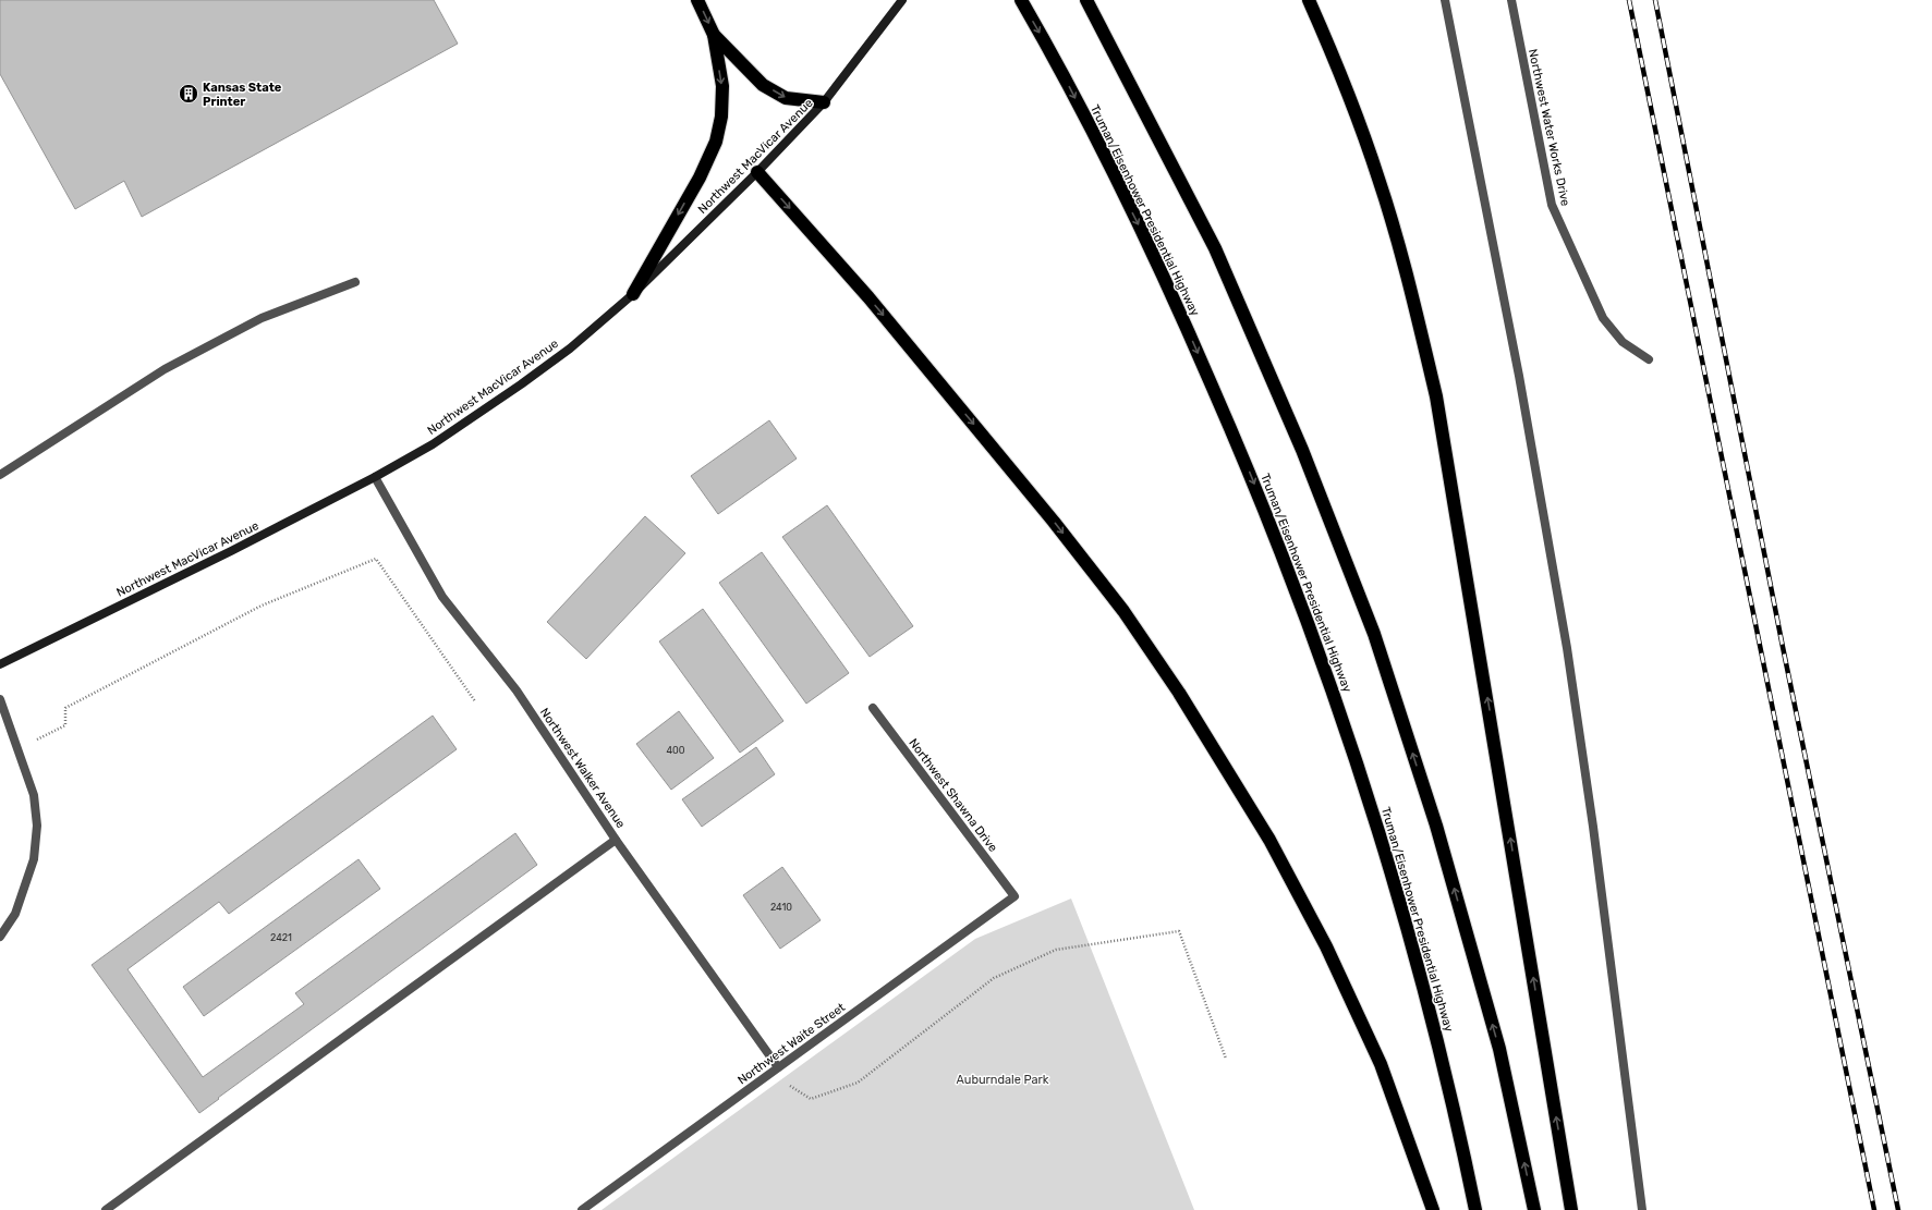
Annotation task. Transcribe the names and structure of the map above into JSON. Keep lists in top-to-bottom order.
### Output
{
  "streets": {
    "highway": ["Truman/Eisenhower Presidential Highway"],
    "main road": ["Northwest MacVicar Avenue"],
    "street": [
      "Northwest Water Works Drive",
      "Northwest Walker Avenue",
      "Northwest Shawna Drive",
      "Northwest Waite Street"
    ]
  },
  "crossings": [
    ["Northwest MacVicar Avenue", "Northwest Walker Avenue"],
    ["Northwest Walker Avenue", "Northwest Waite Street"],
    ["Northwest Shawna Drive", "Northwest Waite Street"]
  ],
  "parks": ["Auburndale Park"],
  "places": {
    "building": ["Kansas State Printer"]
  },
  "house_numbers": ["400", "2410", "2421"]
}
